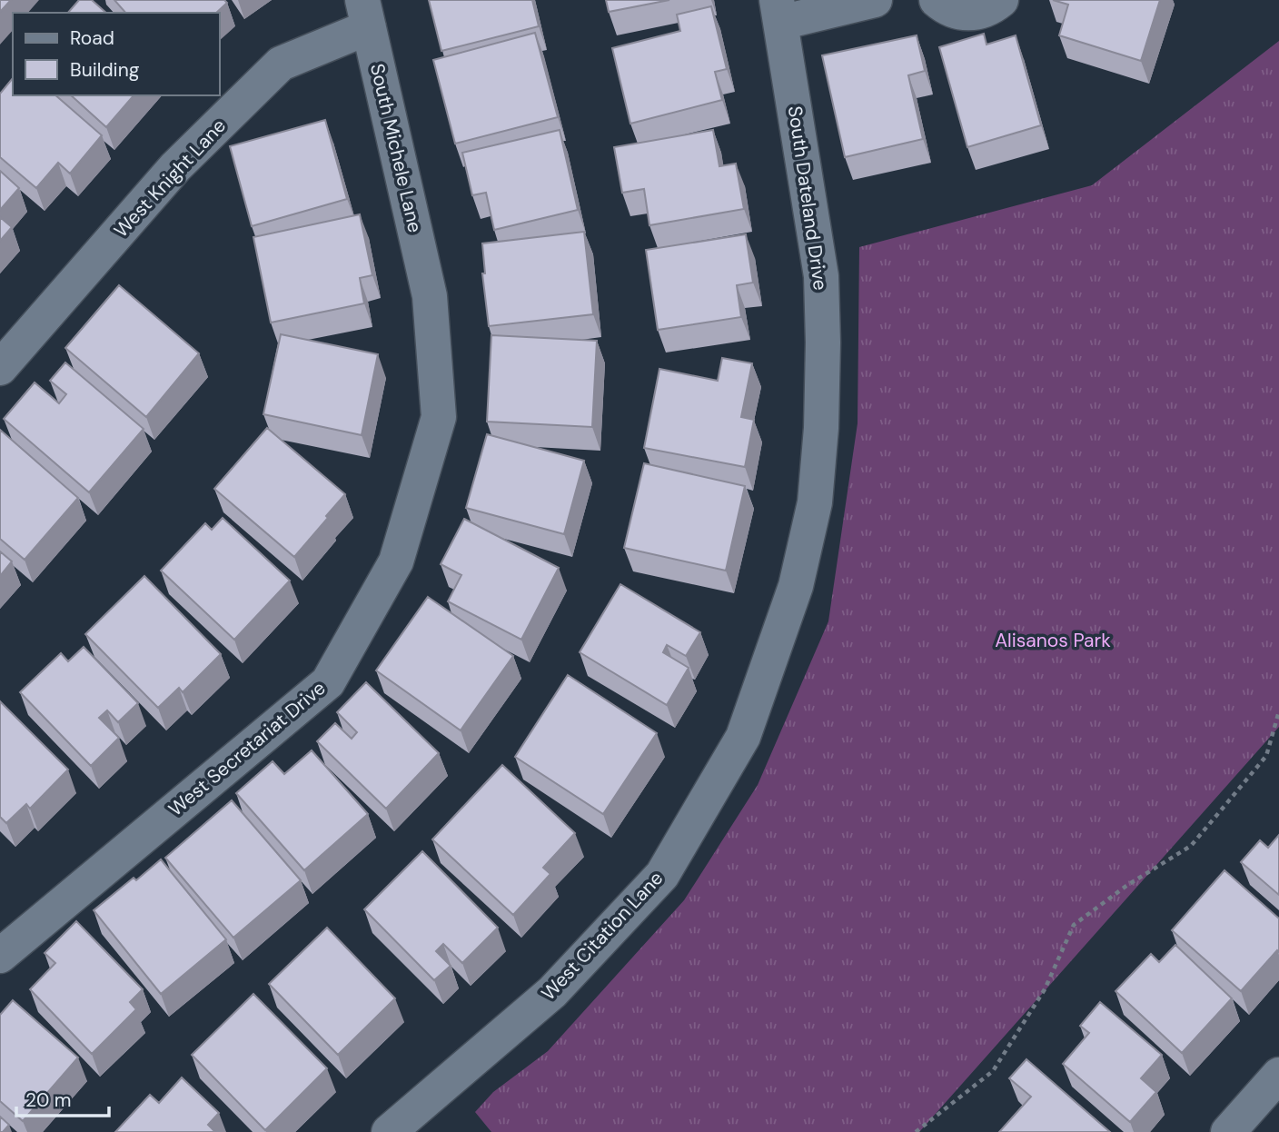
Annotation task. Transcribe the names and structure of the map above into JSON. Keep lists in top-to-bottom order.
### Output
{
  "streets": {
    "street": [
      "South Michele Lane",
      "West Knight Lane",
      "South Dateland Drive",
      "West Secretariat Drive",
      "West Citation Lane"
    ]
  },
  "crossings": [
    ["South Michele Lane", "West Knight Lane"],
    ["South Michele Lane", "West Secretariat Drive"],
    ["South Dateland Drive", "West Citation Lane"]
  ],
  "parks": ["Alisanos Park"],
  "legend": ["Road", "Building"],
  "scale_bar": "20 m"
}
